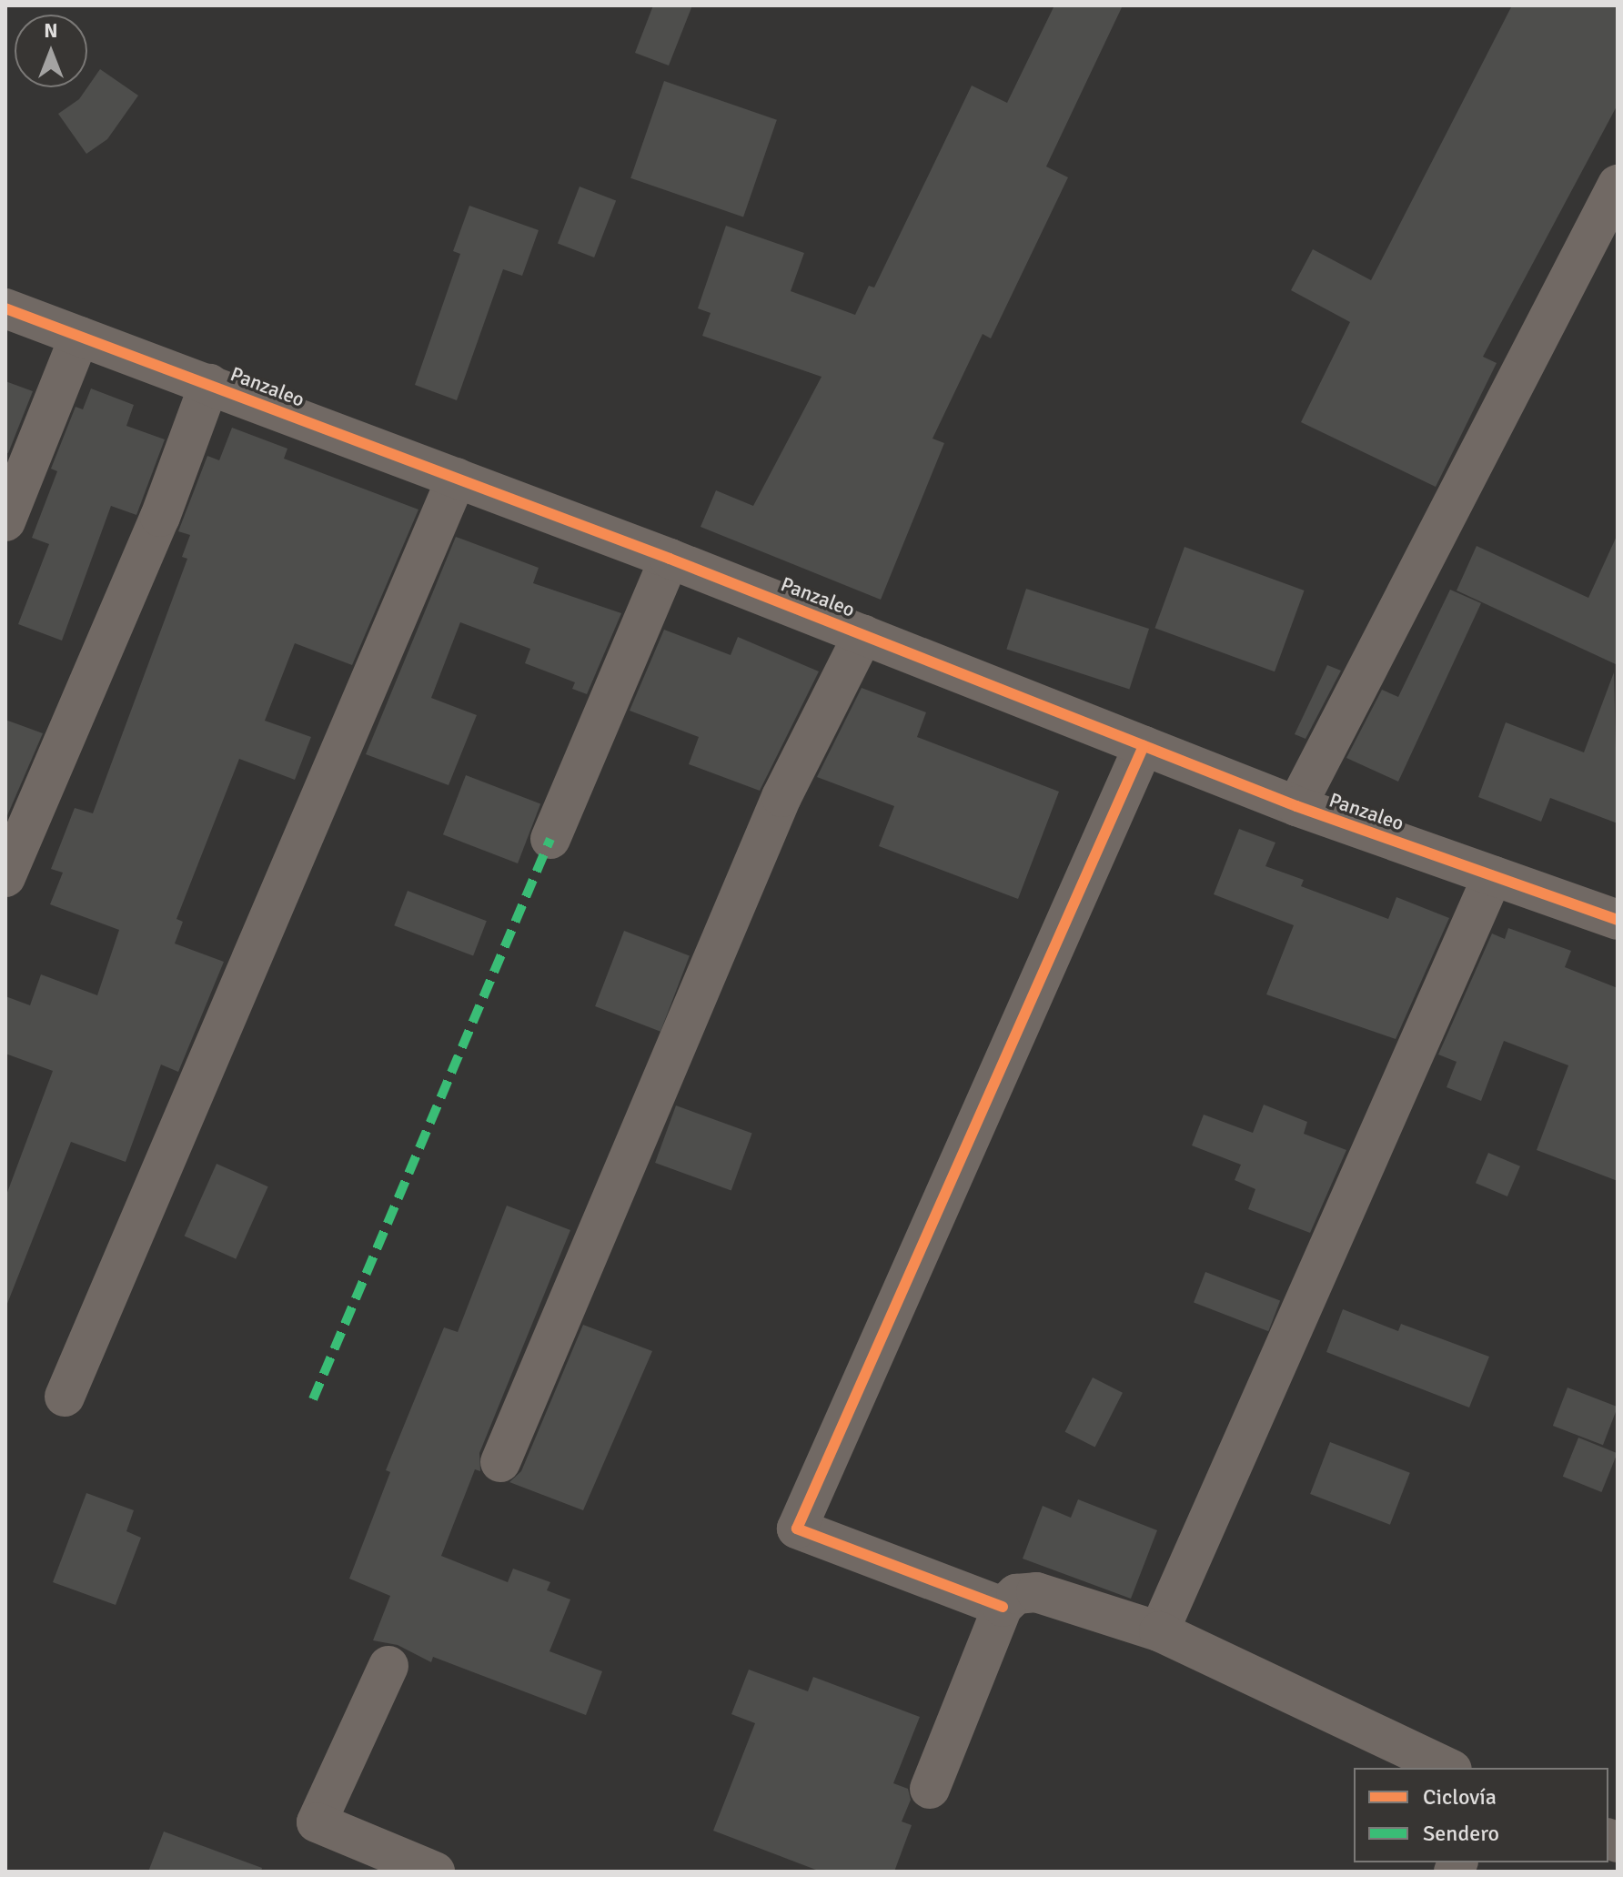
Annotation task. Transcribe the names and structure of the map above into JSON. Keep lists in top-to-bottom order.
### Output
{
  "streets": {
    "street": ["Panzaleo"]
  },
  "legend": ["Ciclovía", "Sendero"],
  "north": "top"
}
